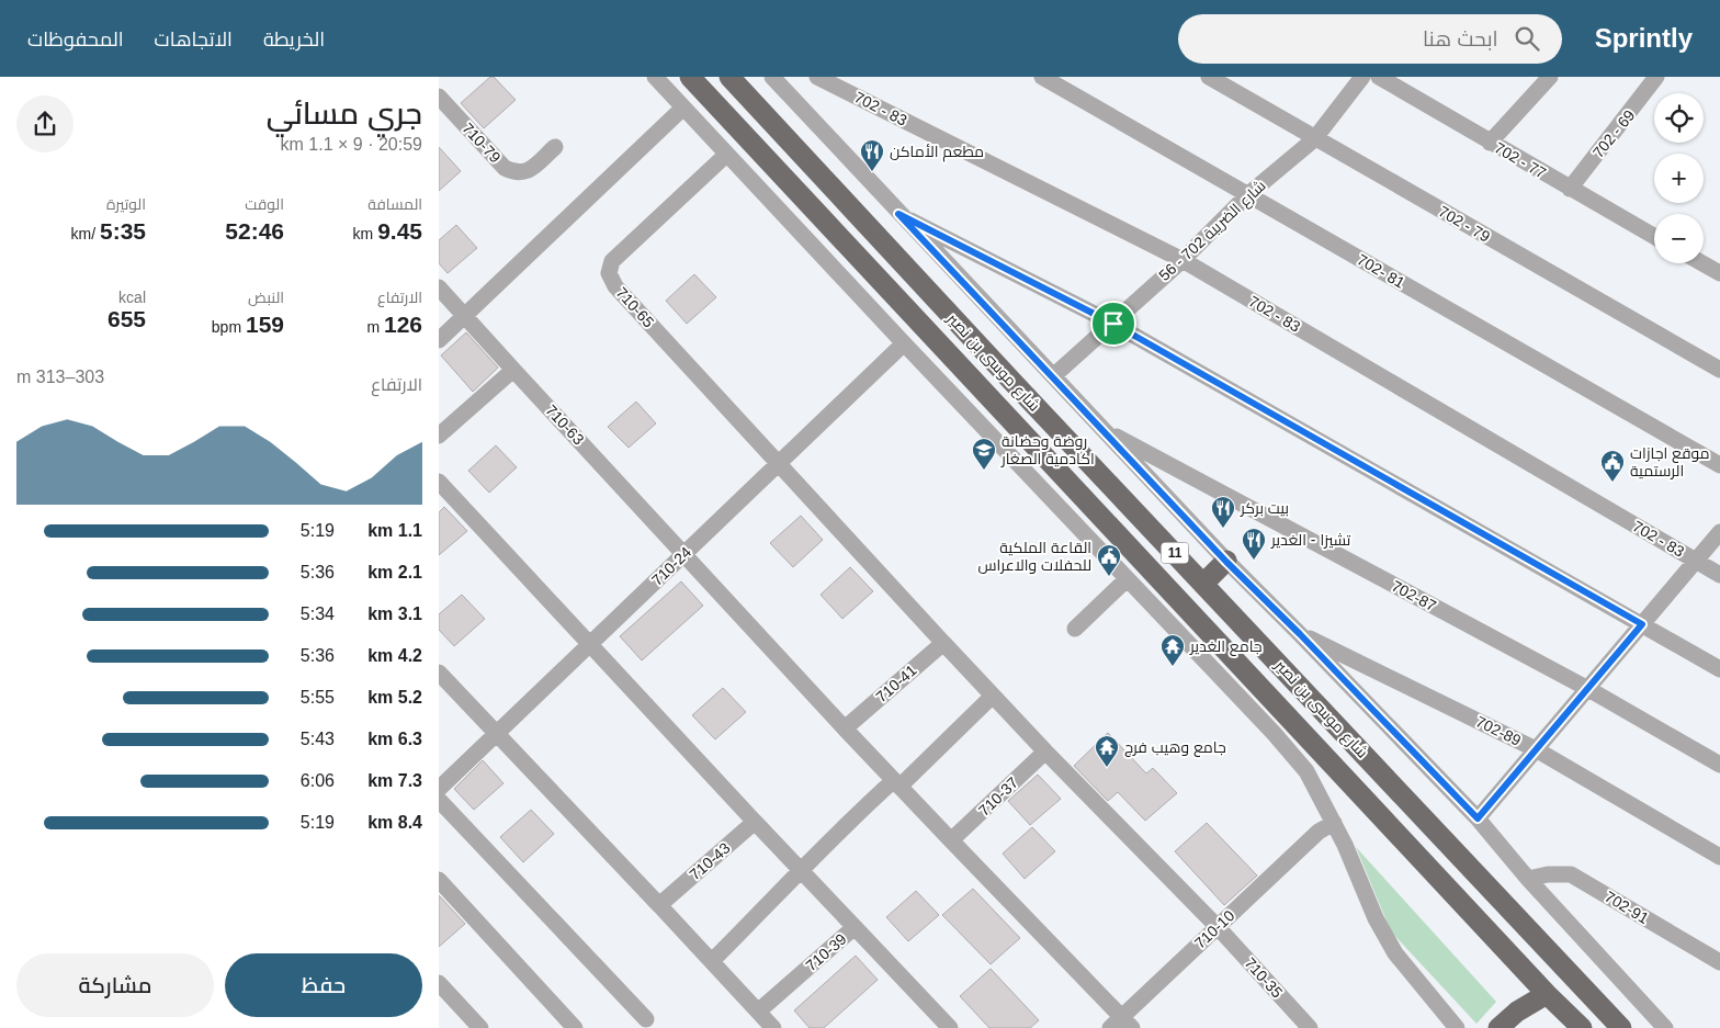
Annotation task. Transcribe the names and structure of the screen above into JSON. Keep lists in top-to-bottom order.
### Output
{
  "streets": {
    "main road": ["شارع موسى بن نصير", "11"],
    "street": [
      "702 - 83",
      "702 - 69",
      "710-79",
      "702 - 77",
      "702 - 79",
      "شارع الضريبة 702 - 56",
      "702- 81",
      "710-65",
      "710-63",
      "710-24",
      "702-87",
      "710-41",
      "702-89",
      "710-37",
      "710-43",
      "702-91",
      "710-10",
      "710-39",
      "710-35"
    ]
  },
  "crossings": [
    ["702 - 83", "شارع الضريبة 702 - 56"],
    ["702 - 69", "702 - 77"],
    ["702 - 79", "شارع الضريبة 702 - 56"],
    ["شارع الضريبة 702 - 56", "702- 81"],
    ["710-65", "710-24"],
    ["710-63", "710-24"],
    ["710-10", "710-35"]
  ],
  "places": {
    "restaurant": ["مطعم الأماكن", "بيت بركر", "تشيزا - الغدير"],
    "school or university": ["روضة وحضانة اكادمية الصغار"],
    "public building": ["موقع اجازات الرستمية", "القاعة الملكية للحفلات والاعراس"],
    "temple": ["جامع الغدير", "جامع وهيب فرج"]
  },
  "page": {
    "header": "Sprintly",
    "search": "ابحث هنا",
    "nav": ["الخريطة", "الاتجاهات", "المحفوظات"],
    "heading": ["جري مسائي", "20:59 · 9 × 1.1 km"],
    "map_buttons": ["+", "−"],
    "stats": [
      ["المسافة", "9.45 km"],
      ["الوقت", "52:46"],
      ["الوتيرة", "5:35 /km"],
      ["الارتفاع", "126 m"],
      ["النبض", "159 bpm"],
      ["kcal", "655"]
    ],
    "chart": ["الارتفاع", "303–313 m"],
    "list": [
      {
        "name": "1.1 km",
        "note": "5:19"
      },
      {
        "name": "2.1 km",
        "note": "5:36"
      },
      {
        "name": "3.1 km",
        "note": "5:34"
      },
      {
        "name": "4.2 km",
        "note": "5:36"
      },
      {
        "name": "5.2 km",
        "note": "5:55"
      },
      {
        "name": "6.3 km",
        "note": "5:43"
      },
      {
        "name": "7.3 km",
        "note": "6:06"
      },
      {
        "name": "8.4 km",
        "note": "5:19"
      }
    ],
    "buttons": ["حفظ", "مشاركة"]
  }
}
